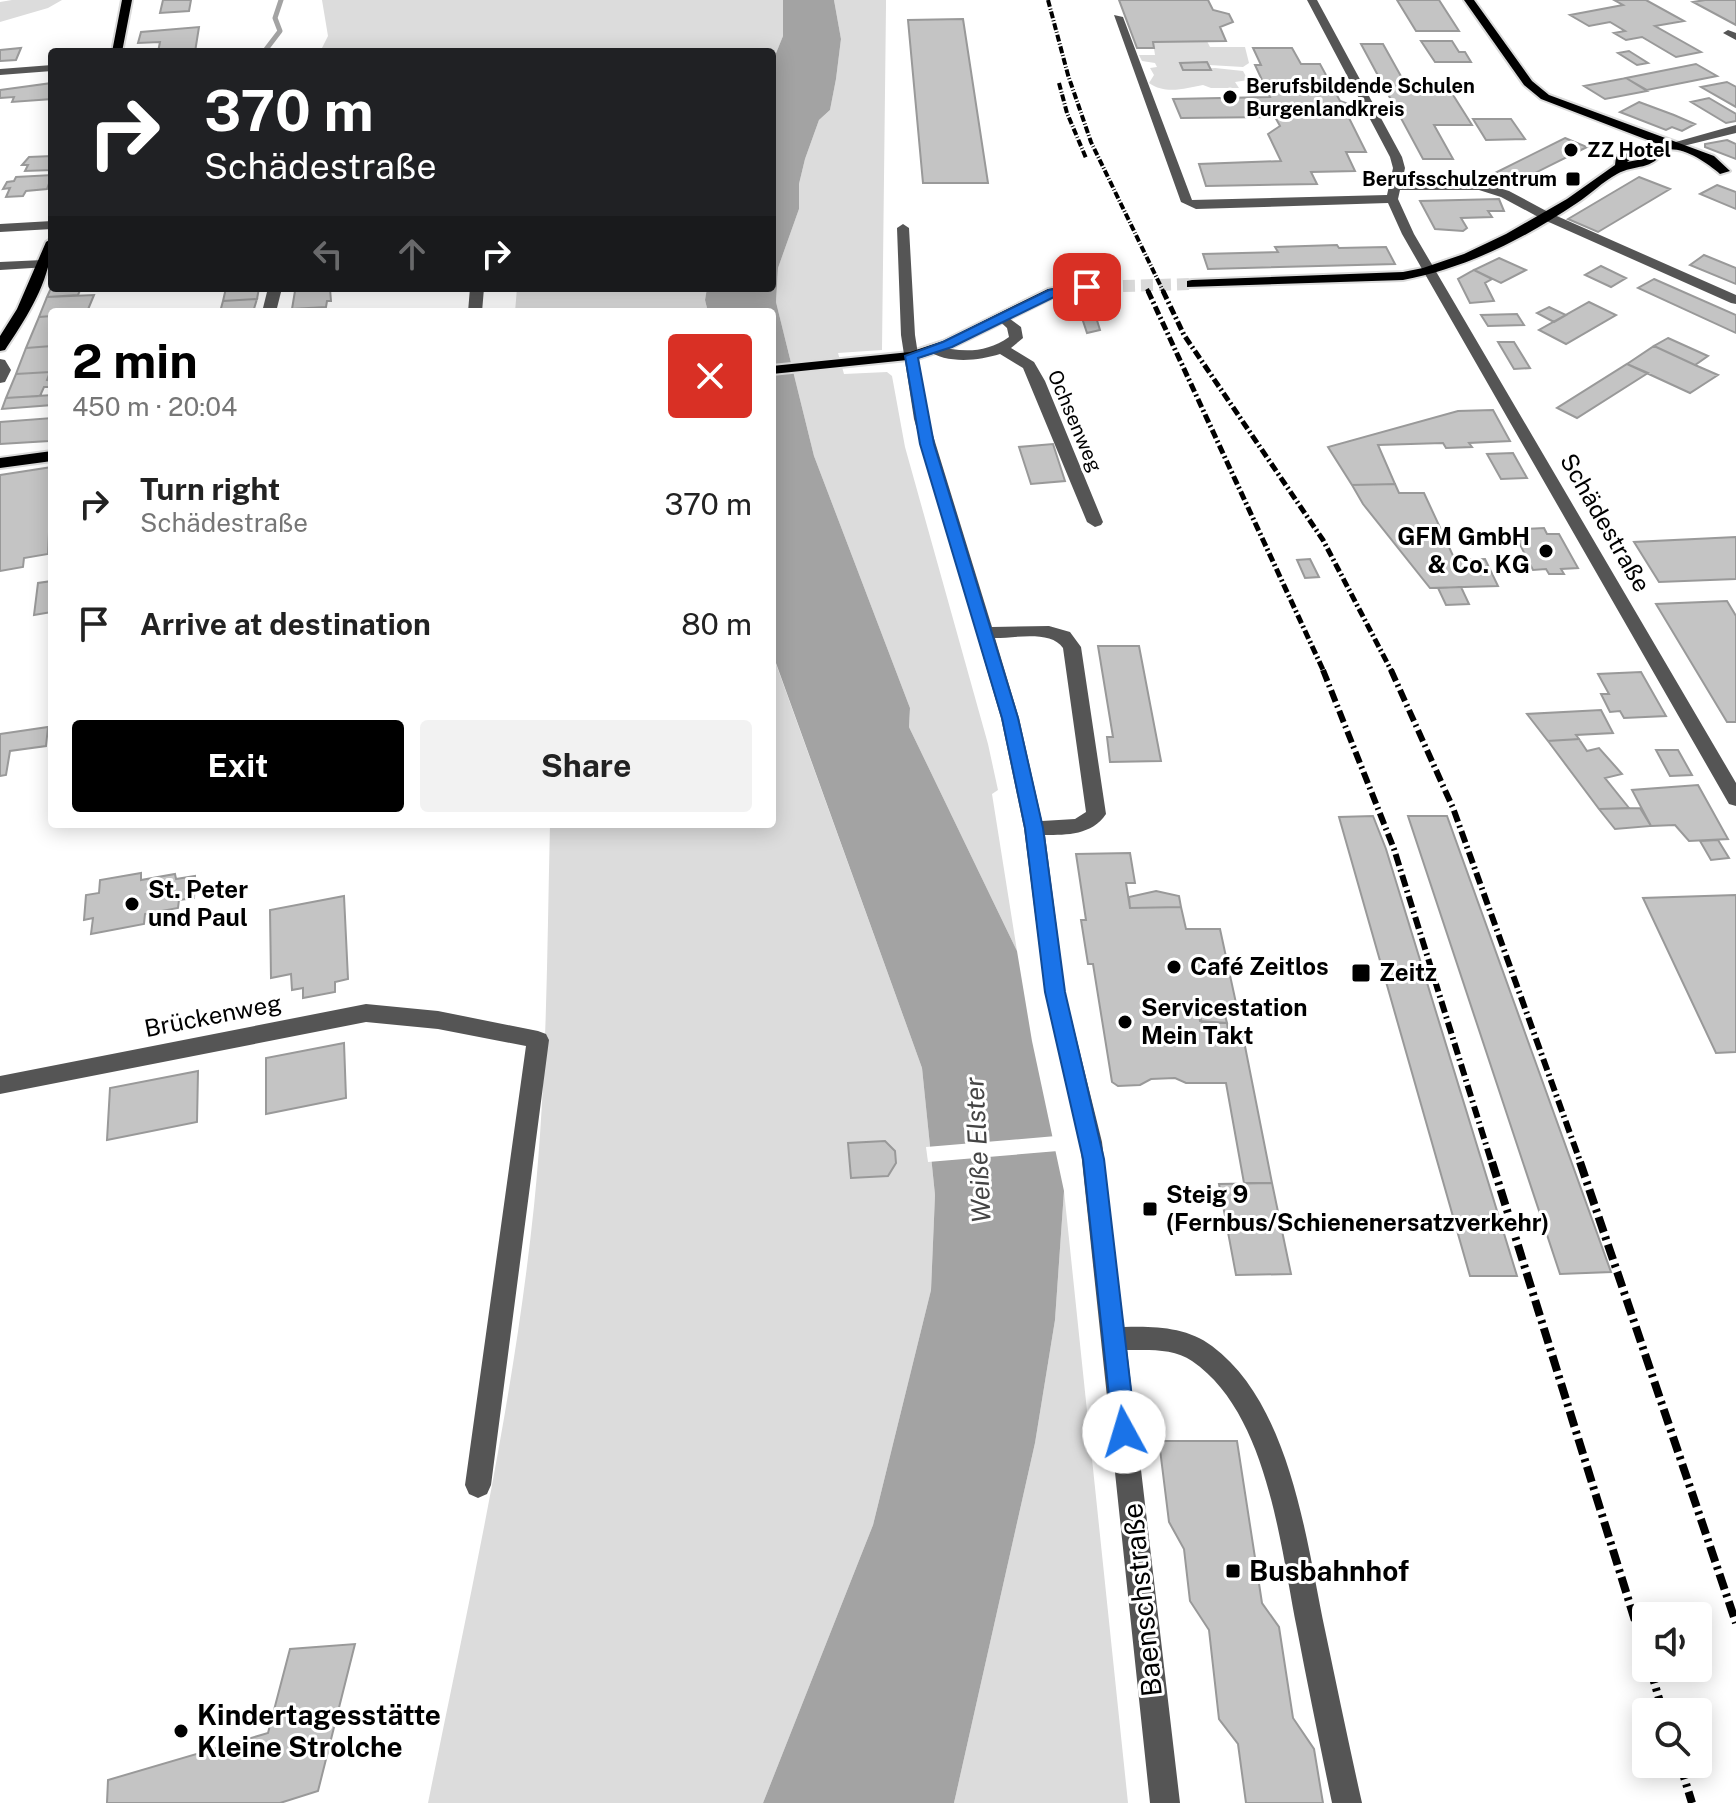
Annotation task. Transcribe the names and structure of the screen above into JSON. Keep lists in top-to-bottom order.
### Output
{
  "streets": {
    "street": [
      "Ochsenweg",
      "Schädestraße",
      "Brückenweg",
      "Baenschstraße"
    ]
  },
  "water": ["Weiße Elster"],
  "places": {
    "other": [
      "Berufsbildende Schulen Burgenlandkreis",
      "ZZ Hotel",
      "GFM GmbH & Co. KG",
      "St. Peter und Paul",
      "Café Zeitlos",
      "Servicestation Mein Takt",
      "Kindertagesstätte Kleine Strolche"
    ],
    "transit": [
      "Berufsschulzentrum",
      "Zeitz",
      "Steig 9 (Fernbus/Schienenersatzverkehr)",
      "Busbahnhof"
    ]
  },
  "page": {
    "turn": ["370 m", "Schädestraße"],
    "heading": ["2 min", "450 m · 20:04"],
    "list": [
      {
        "name": "Turn right",
        "note": "Schädestraße",
        "value": "370 m"
      },
      {
        "name": "Arrive at destination",
        "value": "80 m"
      }
    ],
    "buttons": ["Exit", "Share"]
  }
}
